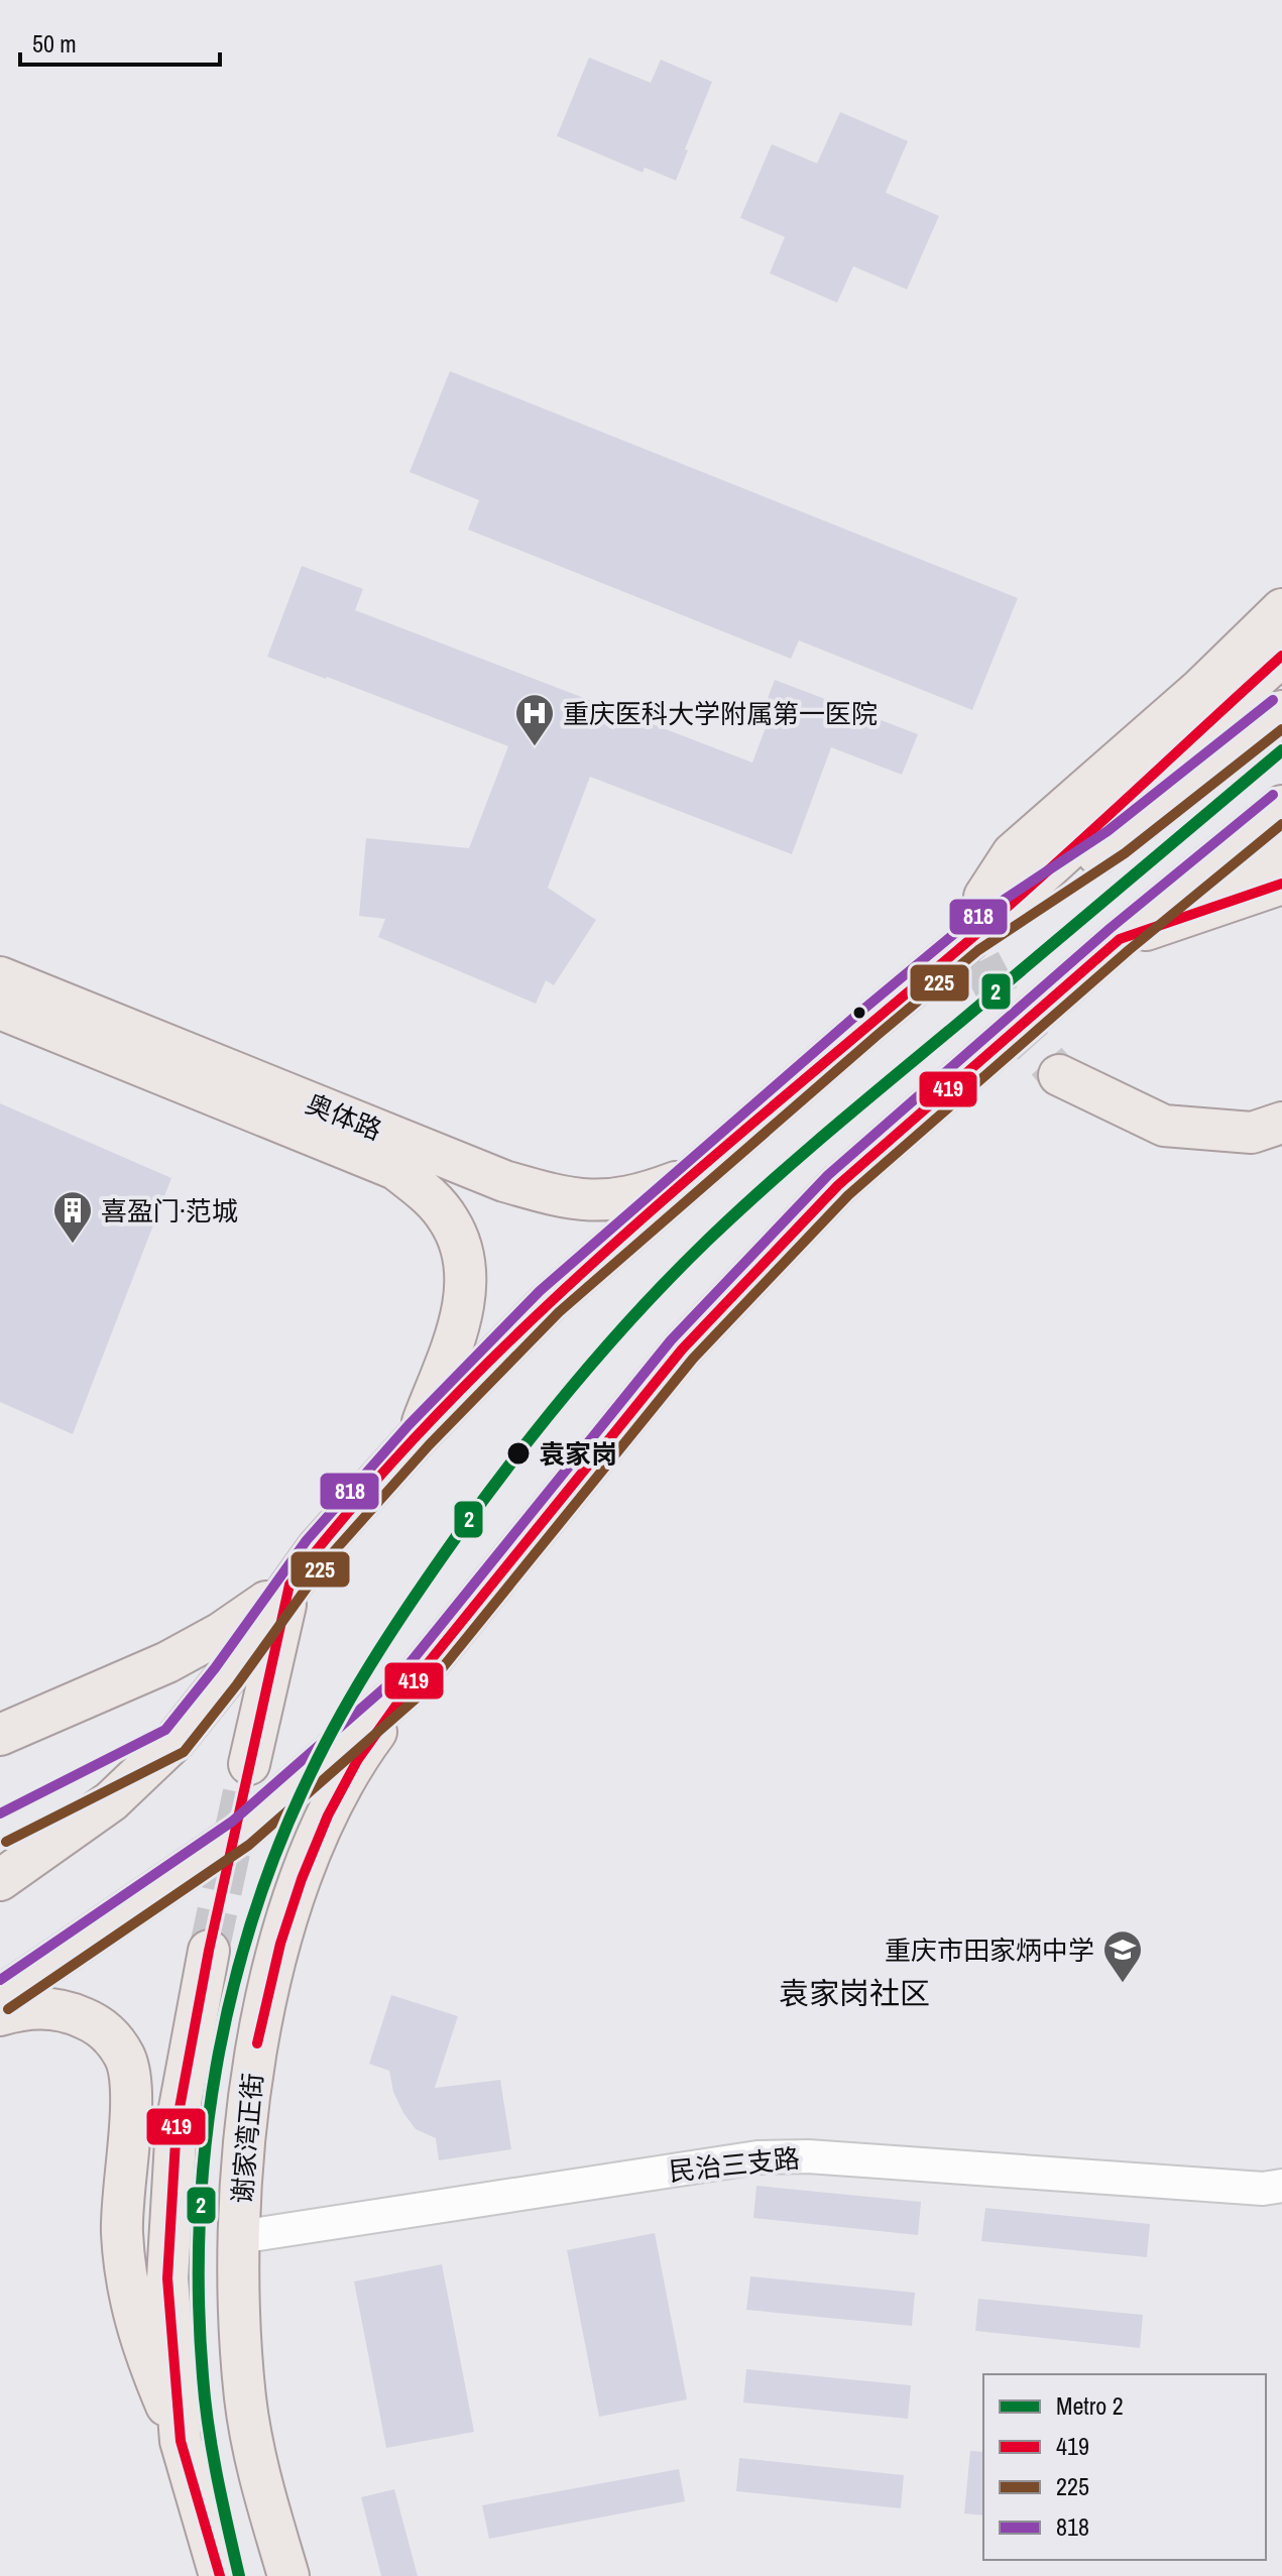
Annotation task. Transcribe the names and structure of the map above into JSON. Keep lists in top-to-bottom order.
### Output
{
  "streets": {
    "main road": ["奥体路", "谢家湾正街"],
    "street": ["民治三支路"]
  },
  "crossings": [
    ["谢家湾正街", "民治三支路"]
  ],
  "districts": ["袁家岗社区"],
  "places": {
    "hospital": ["重庆医科大学附属第一医院"],
    "building": ["喜盈门·范城"],
    "other": ["袁家岗"],
    "school or university": ["重庆市田家炳中学"]
  },
  "lines": [
    "transit line 419",
    "transit line 818",
    "transit line 225",
    "metro line 2"
  ],
  "legend": [
    "Metro 2",
    "419",
    "225",
    "818"
  ],
  "scale_bar": "50 m"
}
